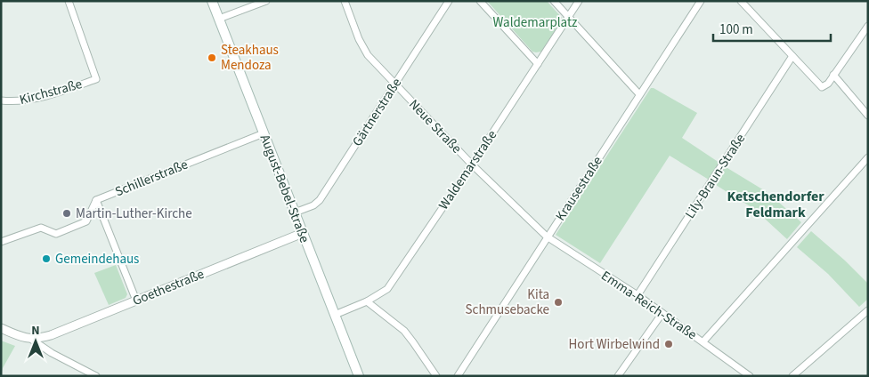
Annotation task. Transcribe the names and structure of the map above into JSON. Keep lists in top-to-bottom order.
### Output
{
  "streets": {
    "main road": ["August-Bebel-Straße"],
    "street": [
      "Kirchstraße",
      "Gärtnerstraße",
      "Neue Straße",
      "Waldemarstraße",
      "Lily-Braun-Straße",
      "Schillerstraße",
      "Krausestraße",
      "Goethestraße",
      "Emma-Reich-Straße"
    ]
  },
  "crossings": [
    ["Gärtnerstraße", "Neue Straße"],
    ["Gärtnerstraße", "August-Bebel-Straße"],
    ["Neue Straße", "Waldemarstraße"],
    ["Neue Straße", "Krausestraße"],
    ["Neue Straße", "Emma-Reich-Straße"],
    ["Waldemarstraße", "August-Bebel-Straße"],
    ["Lily-Braun-Straße", "Emma-Reich-Straße"],
    ["Schillerstraße", "August-Bebel-Straße"],
    ["August-Bebel-Straße", "Goethestraße"],
    ["Krausestraße", "Emma-Reich-Straße"]
  ],
  "districts": ["Ketschendorfer Feldmark"],
  "parks": ["Waldemarplatz"],
  "places": [
    "Steakhaus Mendoza",
    "Martin-Luther-Kirche",
    "Gemeindehaus",
    "Kita Schmusebacke",
    "Hort Wirbelwind"
  ],
  "scale_bar": "100 m",
  "north": "top"
}
